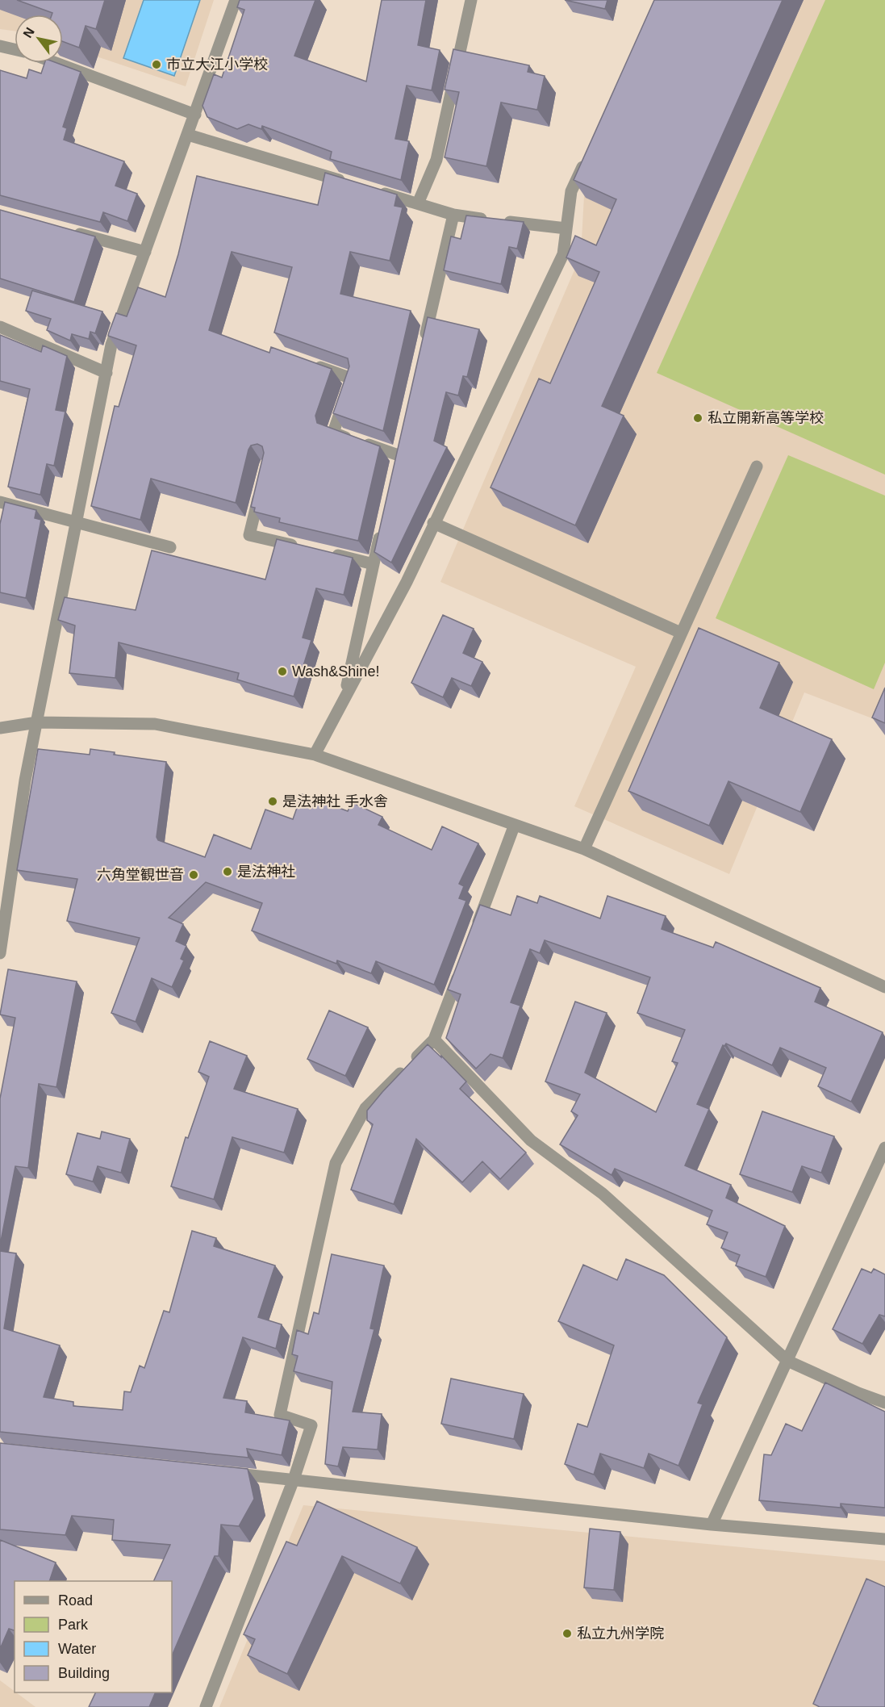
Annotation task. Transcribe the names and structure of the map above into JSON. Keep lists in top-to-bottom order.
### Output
{
  "places": [
    "市立大江小学校",
    "私立開新高等学校",
    "Wash&Shine!",
    "是法神社 手水舎",
    "是法神社",
    "六角堂観世音",
    "私立九州学院"
  ],
  "legend": [
    "Road",
    "Park",
    "Water",
    "Building"
  ],
  "north": "top left"
}
